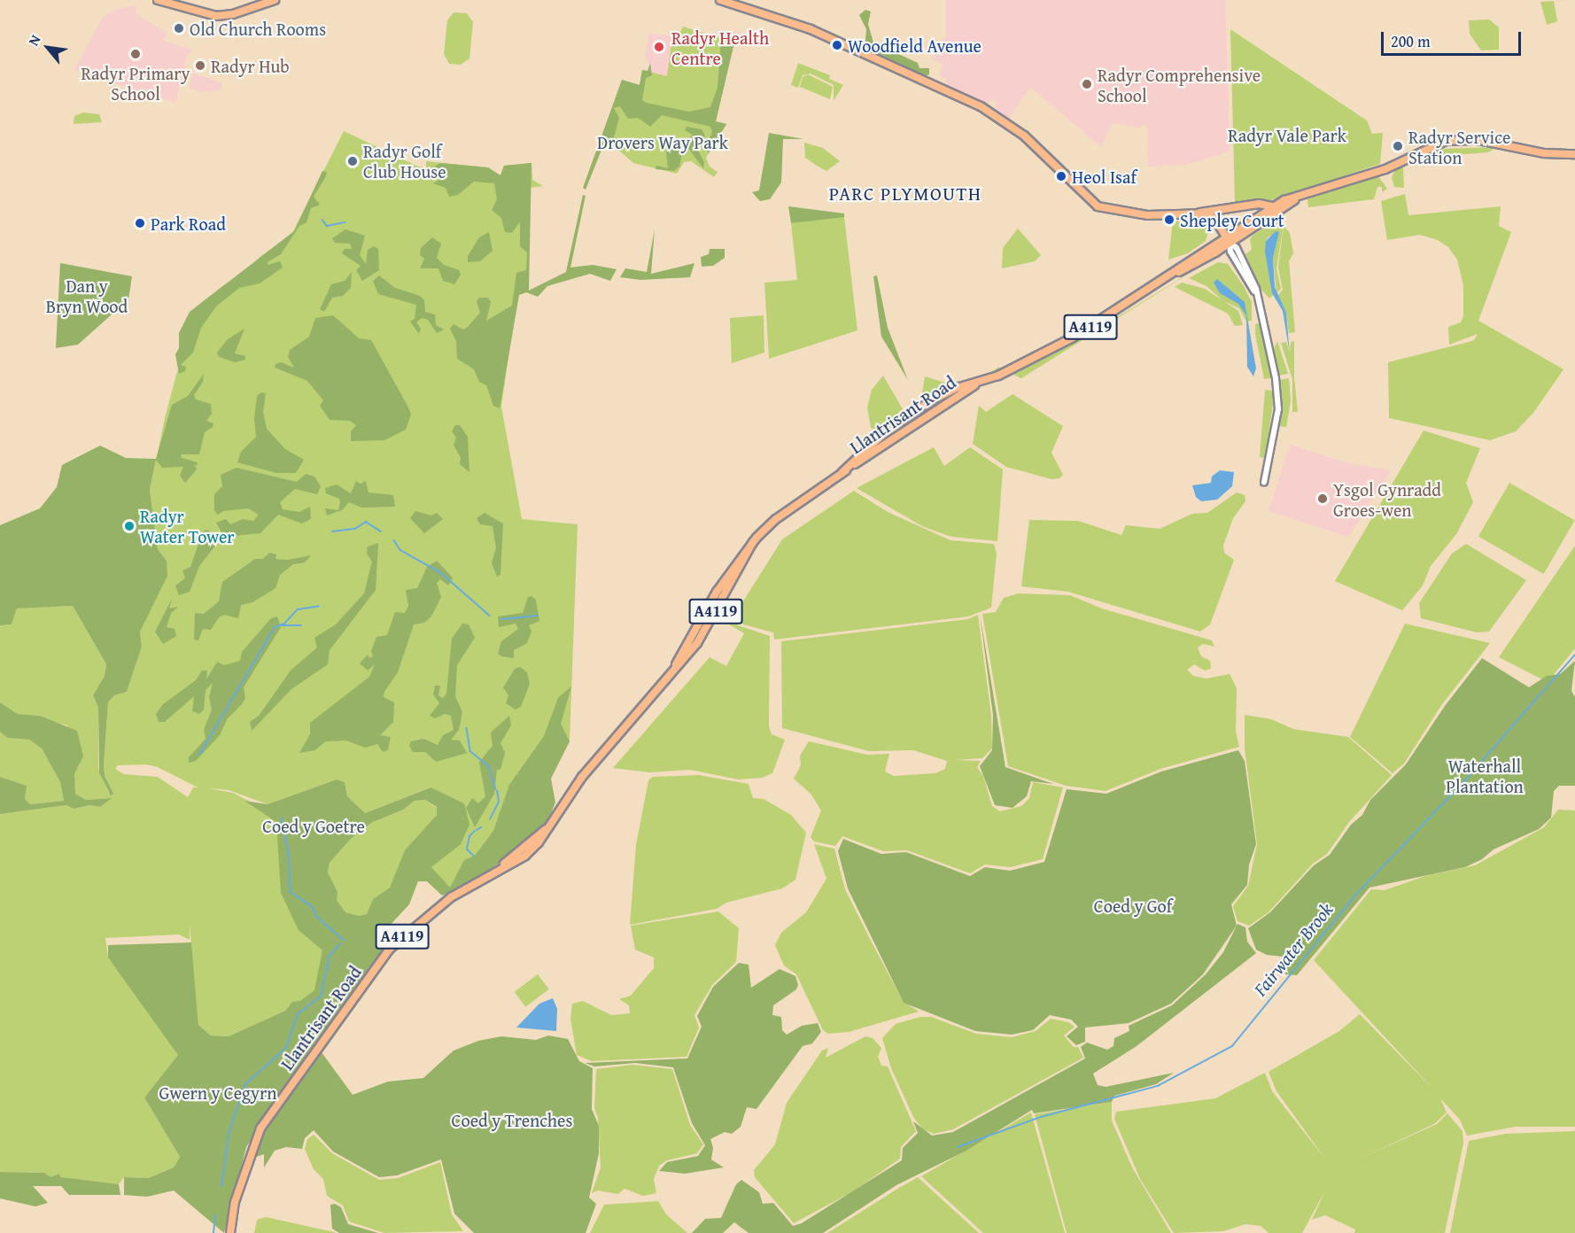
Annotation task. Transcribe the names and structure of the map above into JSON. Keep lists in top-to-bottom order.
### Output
{
  "streets": {
    "main road": ["A4119", "Llantrisant Road"]
  },
  "districts": ["PARC PLYMOUTH"],
  "water": ["Fairwater Brook"],
  "parks": [
    "Radyr Vale Park",
    "Drovers Way Park",
    "Dan y Bryn Wood",
    "Waterhall Plantation",
    "Coed y Goetre",
    "Coed y Gof",
    "Gwern y Cegyrn",
    "Coed y Trenches"
  ],
  "places": [
    "Old Church Rooms",
    "Woodfield Avenue",
    "Radyr Health Centre",
    "Radyr Primary School",
    "Radyr Hub",
    "Radyr Comprehensive School",
    "Radyr Service Station",
    "Radyr Golf Club House",
    "Heol Isaf",
    "Shepley Court",
    "Park Road",
    "Ysgol Gynradd Groes-wen",
    "Radyr Water Tower"
  ],
  "scale_bar": "200 m",
  "north": "top left"
}
